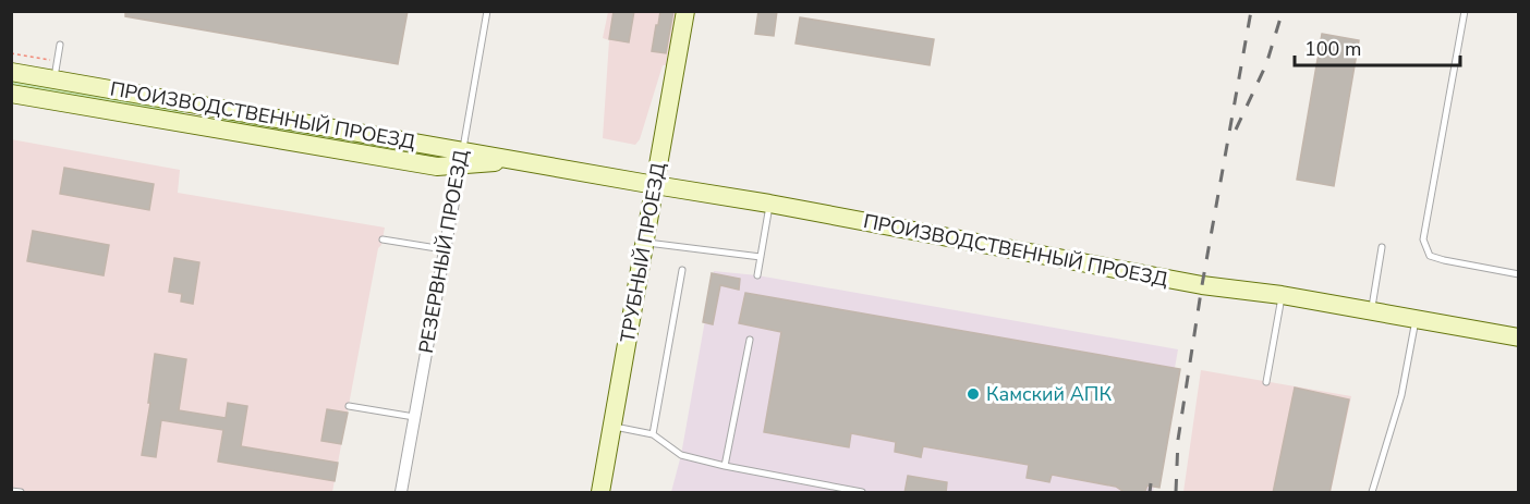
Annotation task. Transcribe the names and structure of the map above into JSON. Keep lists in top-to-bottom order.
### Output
{
  "streets": {
    "street": ["ПРОИЗВОДСТВЕННЫЙ ПРОЕЗД", "РЕЗЕРВНЫЙ ПРОЕЗД", "ТРУБНЫЙ ПРОЕЗД"]
  },
  "crossings": [
    ["ПРОИЗВОДСТВЕННЫЙ ПРОЕЗД", "РЕЗЕРВНЫЙ ПРОЕЗД"],
    ["ПРОИЗВОДСТВЕННЫЙ ПРОЕЗД", "ТРУБНЫЙ ПРОЕЗД"]
  ],
  "places": ["Камский АПК"],
  "scale_bar": "100 m"
}
